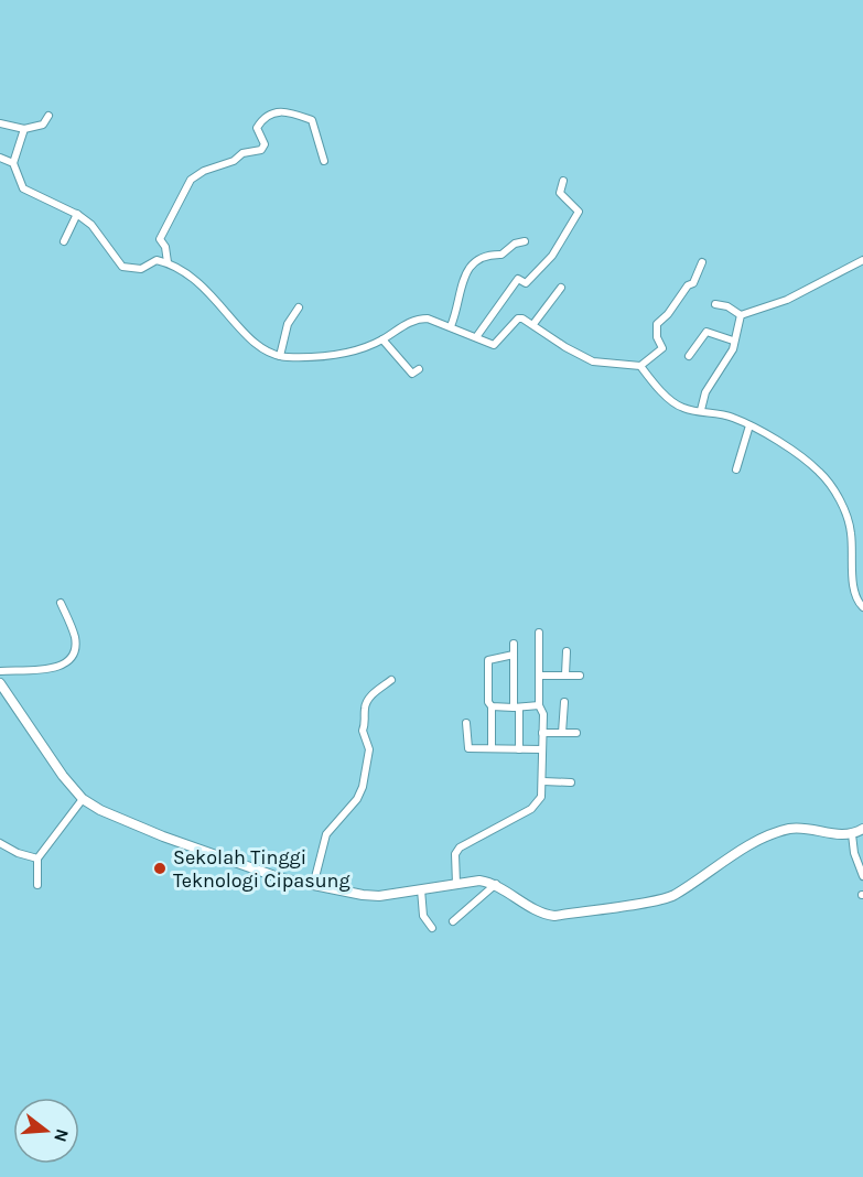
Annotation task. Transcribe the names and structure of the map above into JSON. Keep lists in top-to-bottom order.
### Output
{
  "places": ["Sekolah Tinggi Teknologi Cipasung"],
  "north": "right"
}
